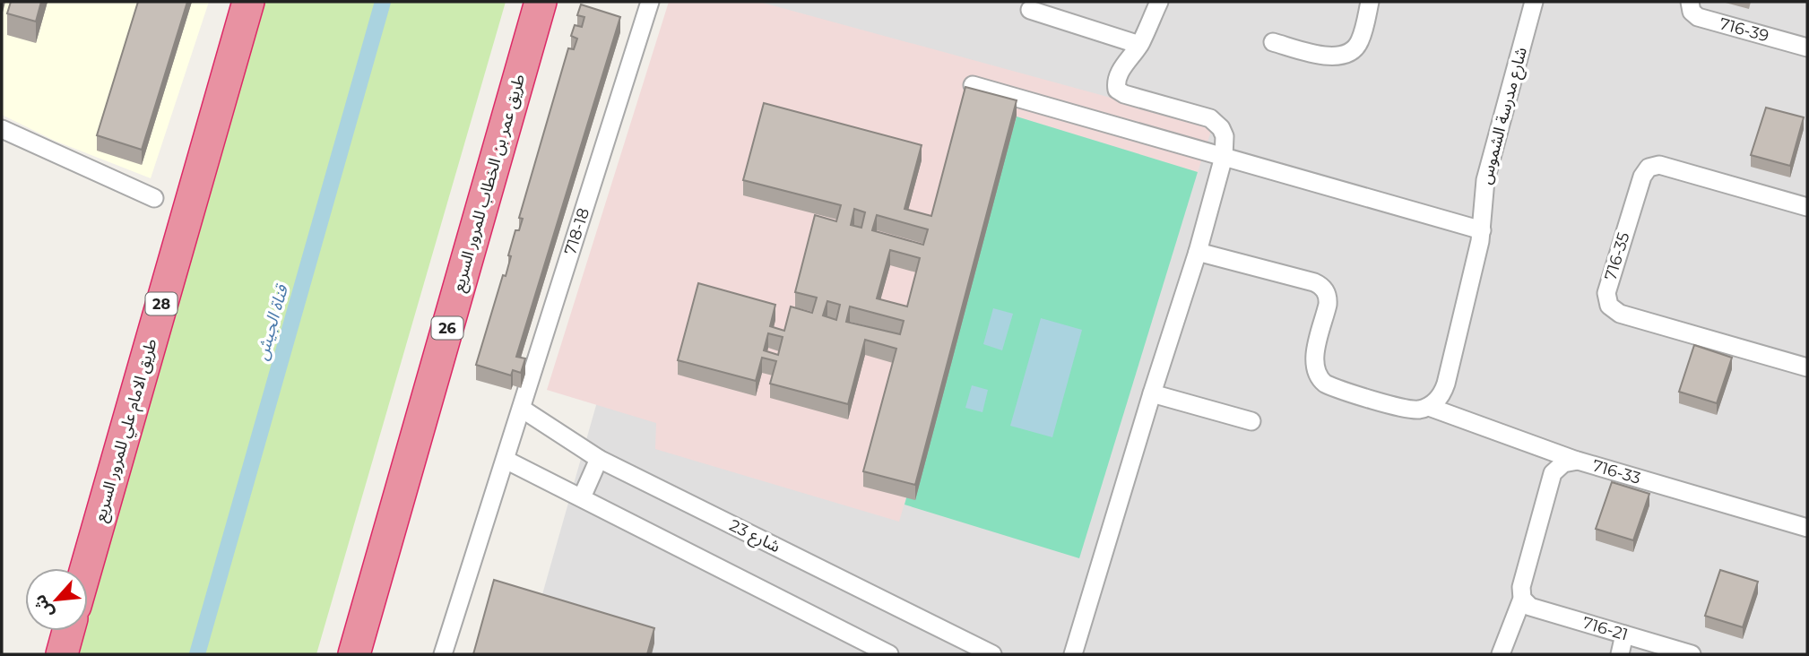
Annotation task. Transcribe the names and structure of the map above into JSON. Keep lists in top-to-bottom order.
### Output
{
  "streets": {
    "highway": [
      "طريق عمر بن الخطاب للمرور السريع",
      "28",
      "26",
      "طريق الامام علي للمرور السريع"
    ],
    "street": [
      "716-39",
      "شارع مدرسة الشموس",
      "718-18",
      "716-35",
      "716-33",
      "شارع 23",
      "716-21"
    ]
  },
  "crossings": [
    ["718-18", "شارع 23"],
    ["716-33", "716-21"]
  ],
  "water": ["قناة الجيش"],
  "north": "bottom left"
}
